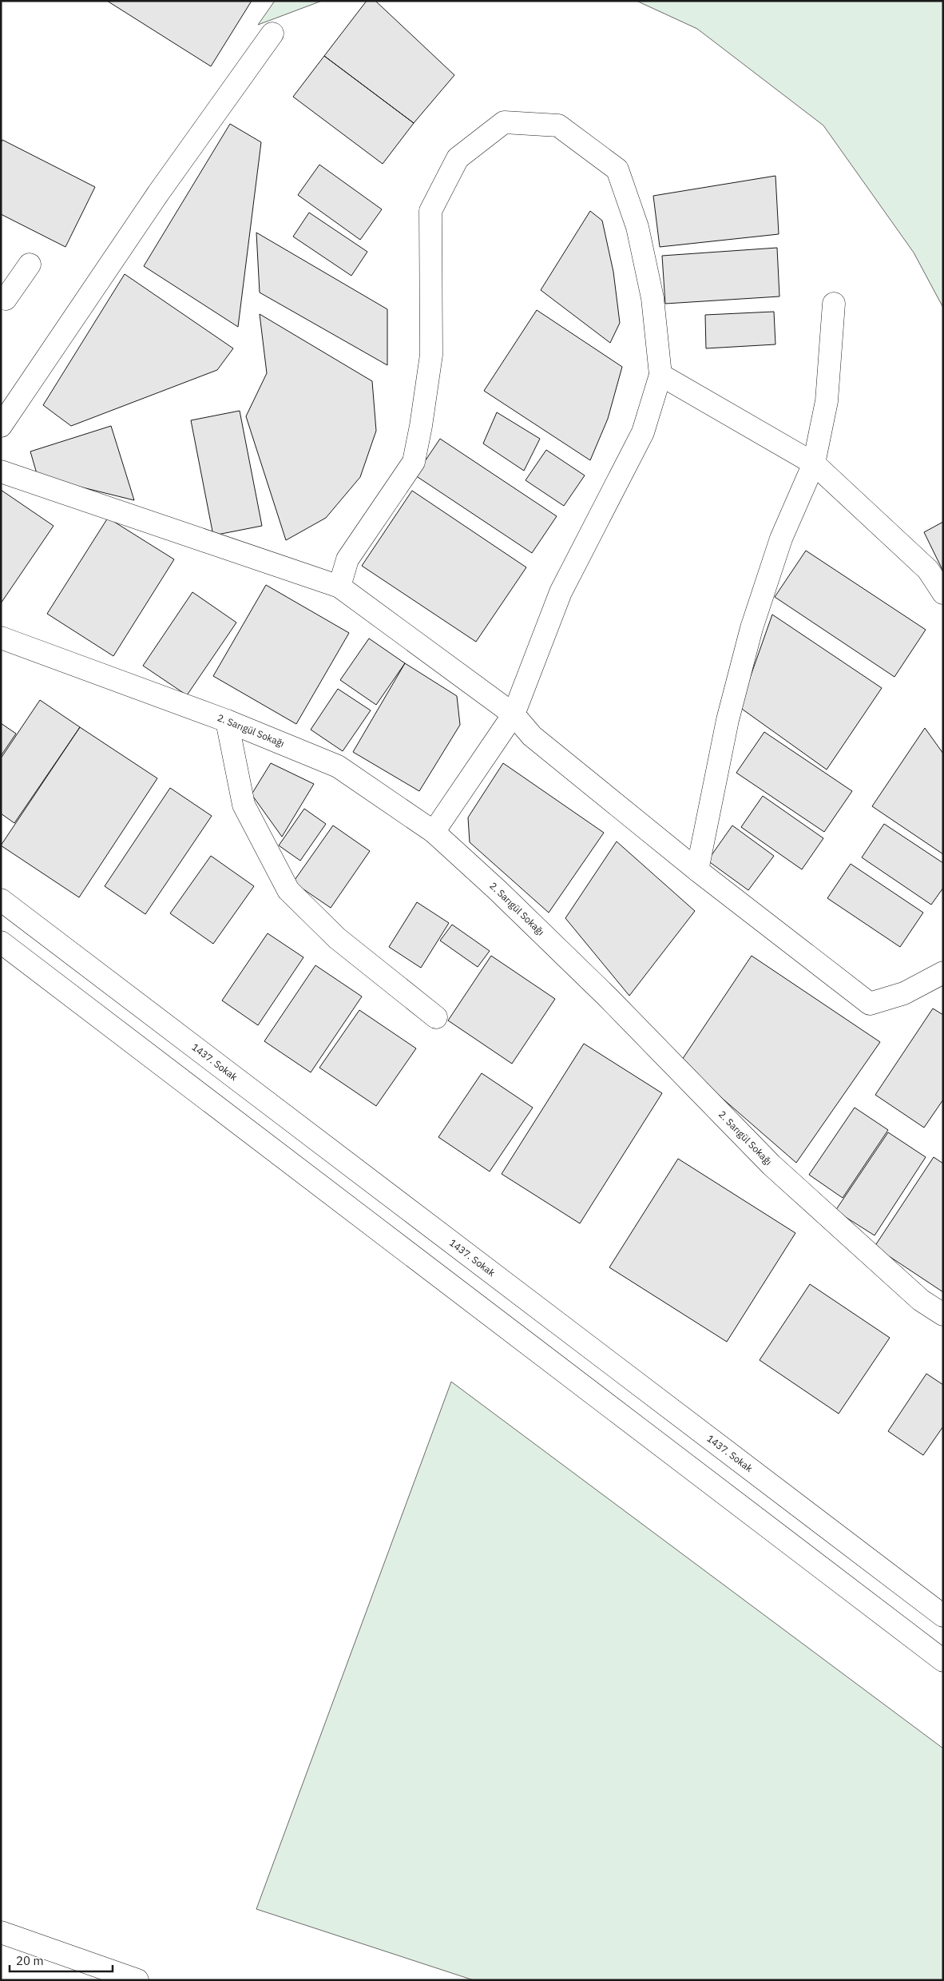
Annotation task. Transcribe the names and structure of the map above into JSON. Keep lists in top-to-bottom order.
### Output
{
  "streets": {
    "street": ["2. Sarıgül Sokağı", "1437. Sokak"]
  },
  "scale_bar": "20 m"
}
